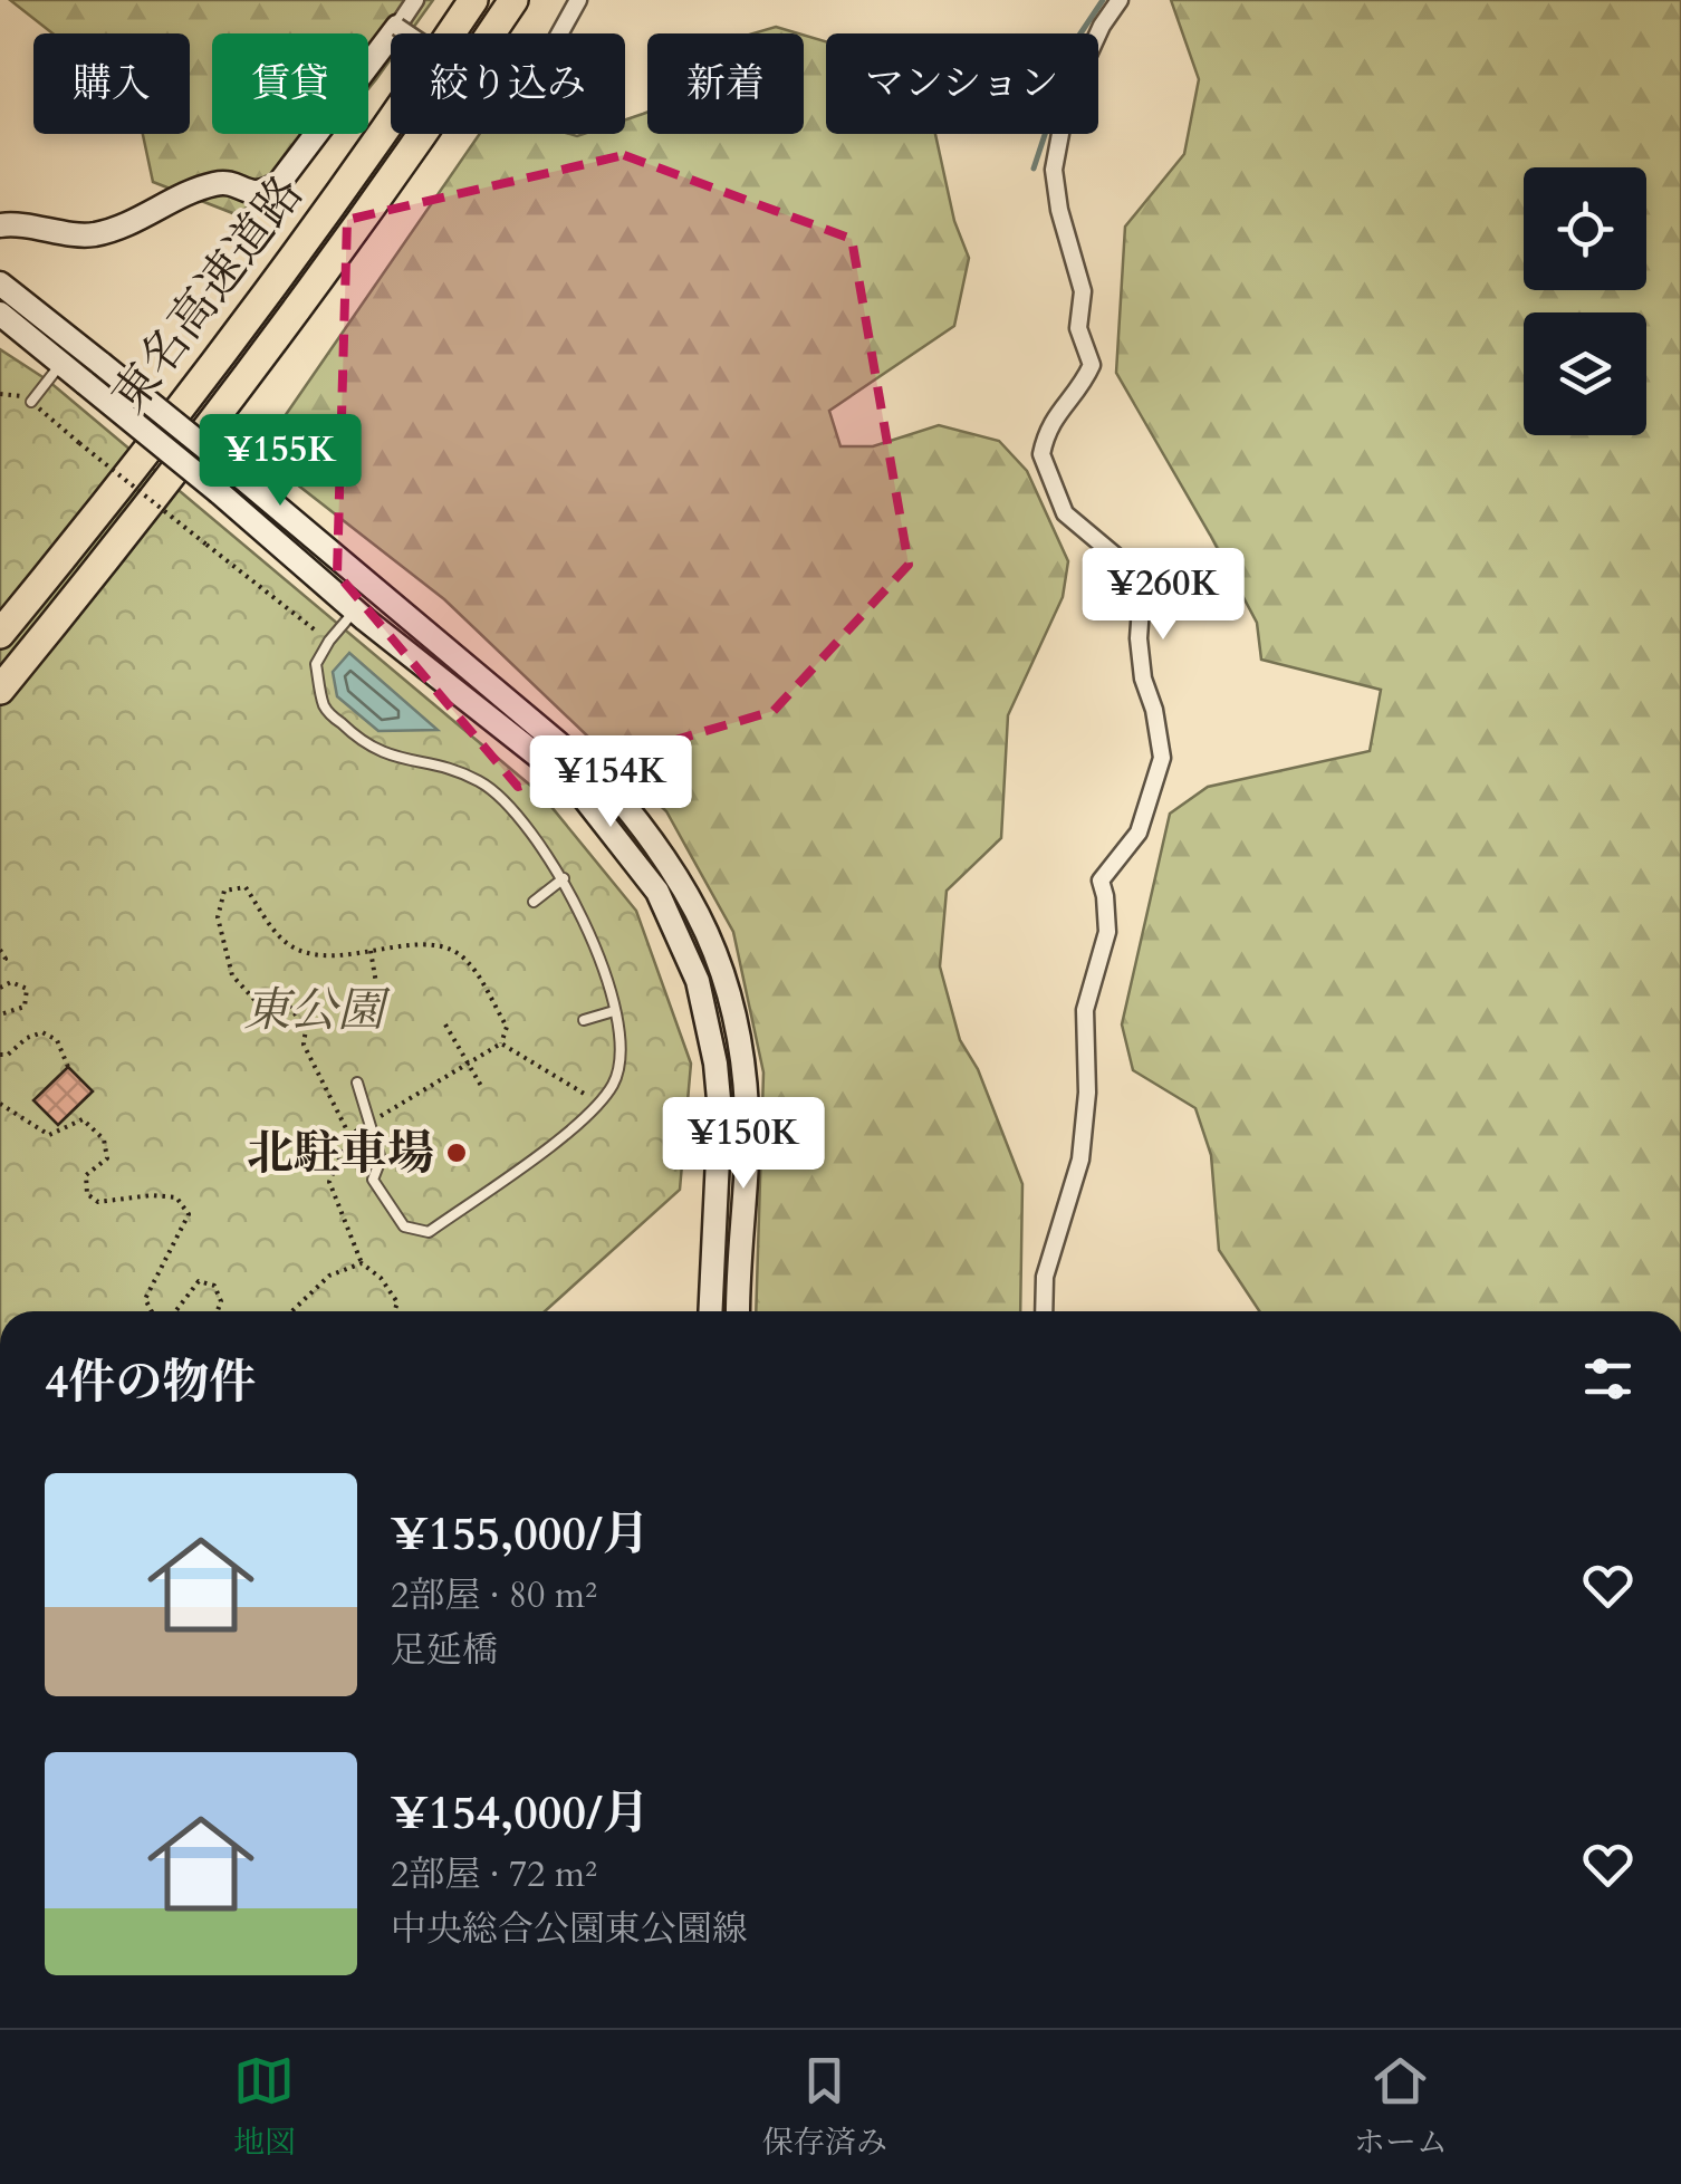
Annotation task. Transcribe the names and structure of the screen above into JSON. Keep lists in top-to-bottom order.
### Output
{
  "streets": {
    "highway": ["東名高速道路"]
  },
  "parks": ["東公園"],
  "places": ["北駐車場"],
  "page": {
    "chip": [
      "購入",
      "賃貸",
      "絞り込み",
      "新着",
      "マンション"
    ],
    "price": [
      "¥155K",
      "¥260K",
      "¥154K",
      "¥150K"
    ],
    "heading": "4件の物件",
    "list": [
      {
        "name": "¥155,000/月",
        "note": "2部屋 · 80 m² · 足延橋"
      },
      {
        "name": "¥154,000/月",
        "note": "2部屋 · 72 m² · 中央総合公園東公園線"
      }
    ],
    "tabs": ["地図", "保存済み", "ホーム"]
  }
}
